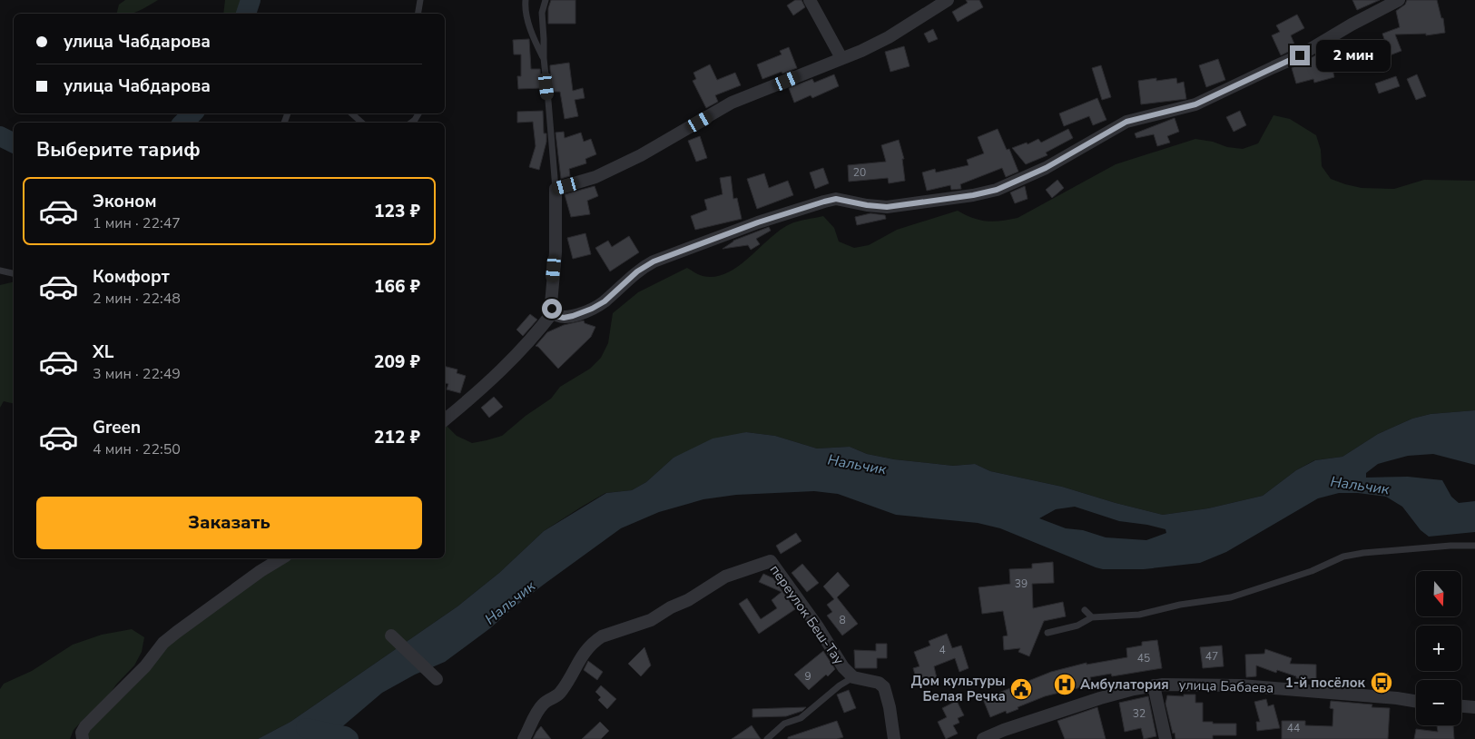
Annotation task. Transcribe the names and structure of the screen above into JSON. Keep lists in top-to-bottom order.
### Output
{
  "streets": {
    "street": ["переулок Беш-Тау", "улица Бабаева"]
  },
  "water": ["Нальчик"],
  "places": {
    "bus stop": ["1-й посёлок"],
    "hospital": ["Амбулатория"],
    "public building": ["Дом культуры Белая Речка"]
  },
  "house_numbers": [
    "20",
    "39",
    "8",
    "4",
    "47",
    "45",
    "9",
    "32",
    "44"
  ],
  "north": "bottom",
  "page": {
    "banner": ["улица Чабдарова", "улица Чабдарова"],
    "bubble": "2 мин",
    "heading": "Выберите тариф",
    "list": [
      {
        "name": "Эконом",
        "note": "1 мин · 22:47",
        "value": "123 ₽"
      },
      {
        "name": "Комфорт",
        "note": "2 мин · 22:48",
        "value": "166 ₽"
      },
      {
        "name": "XL",
        "note": "3 мин · 22:49",
        "value": "209 ₽"
      },
      {
        "name": "Green",
        "note": "4 мин · 22:50",
        "value": "212 ₽"
      }
    ],
    "buttons": "Заказать",
    "map_buttons": ["+", "−"]
  }
}
